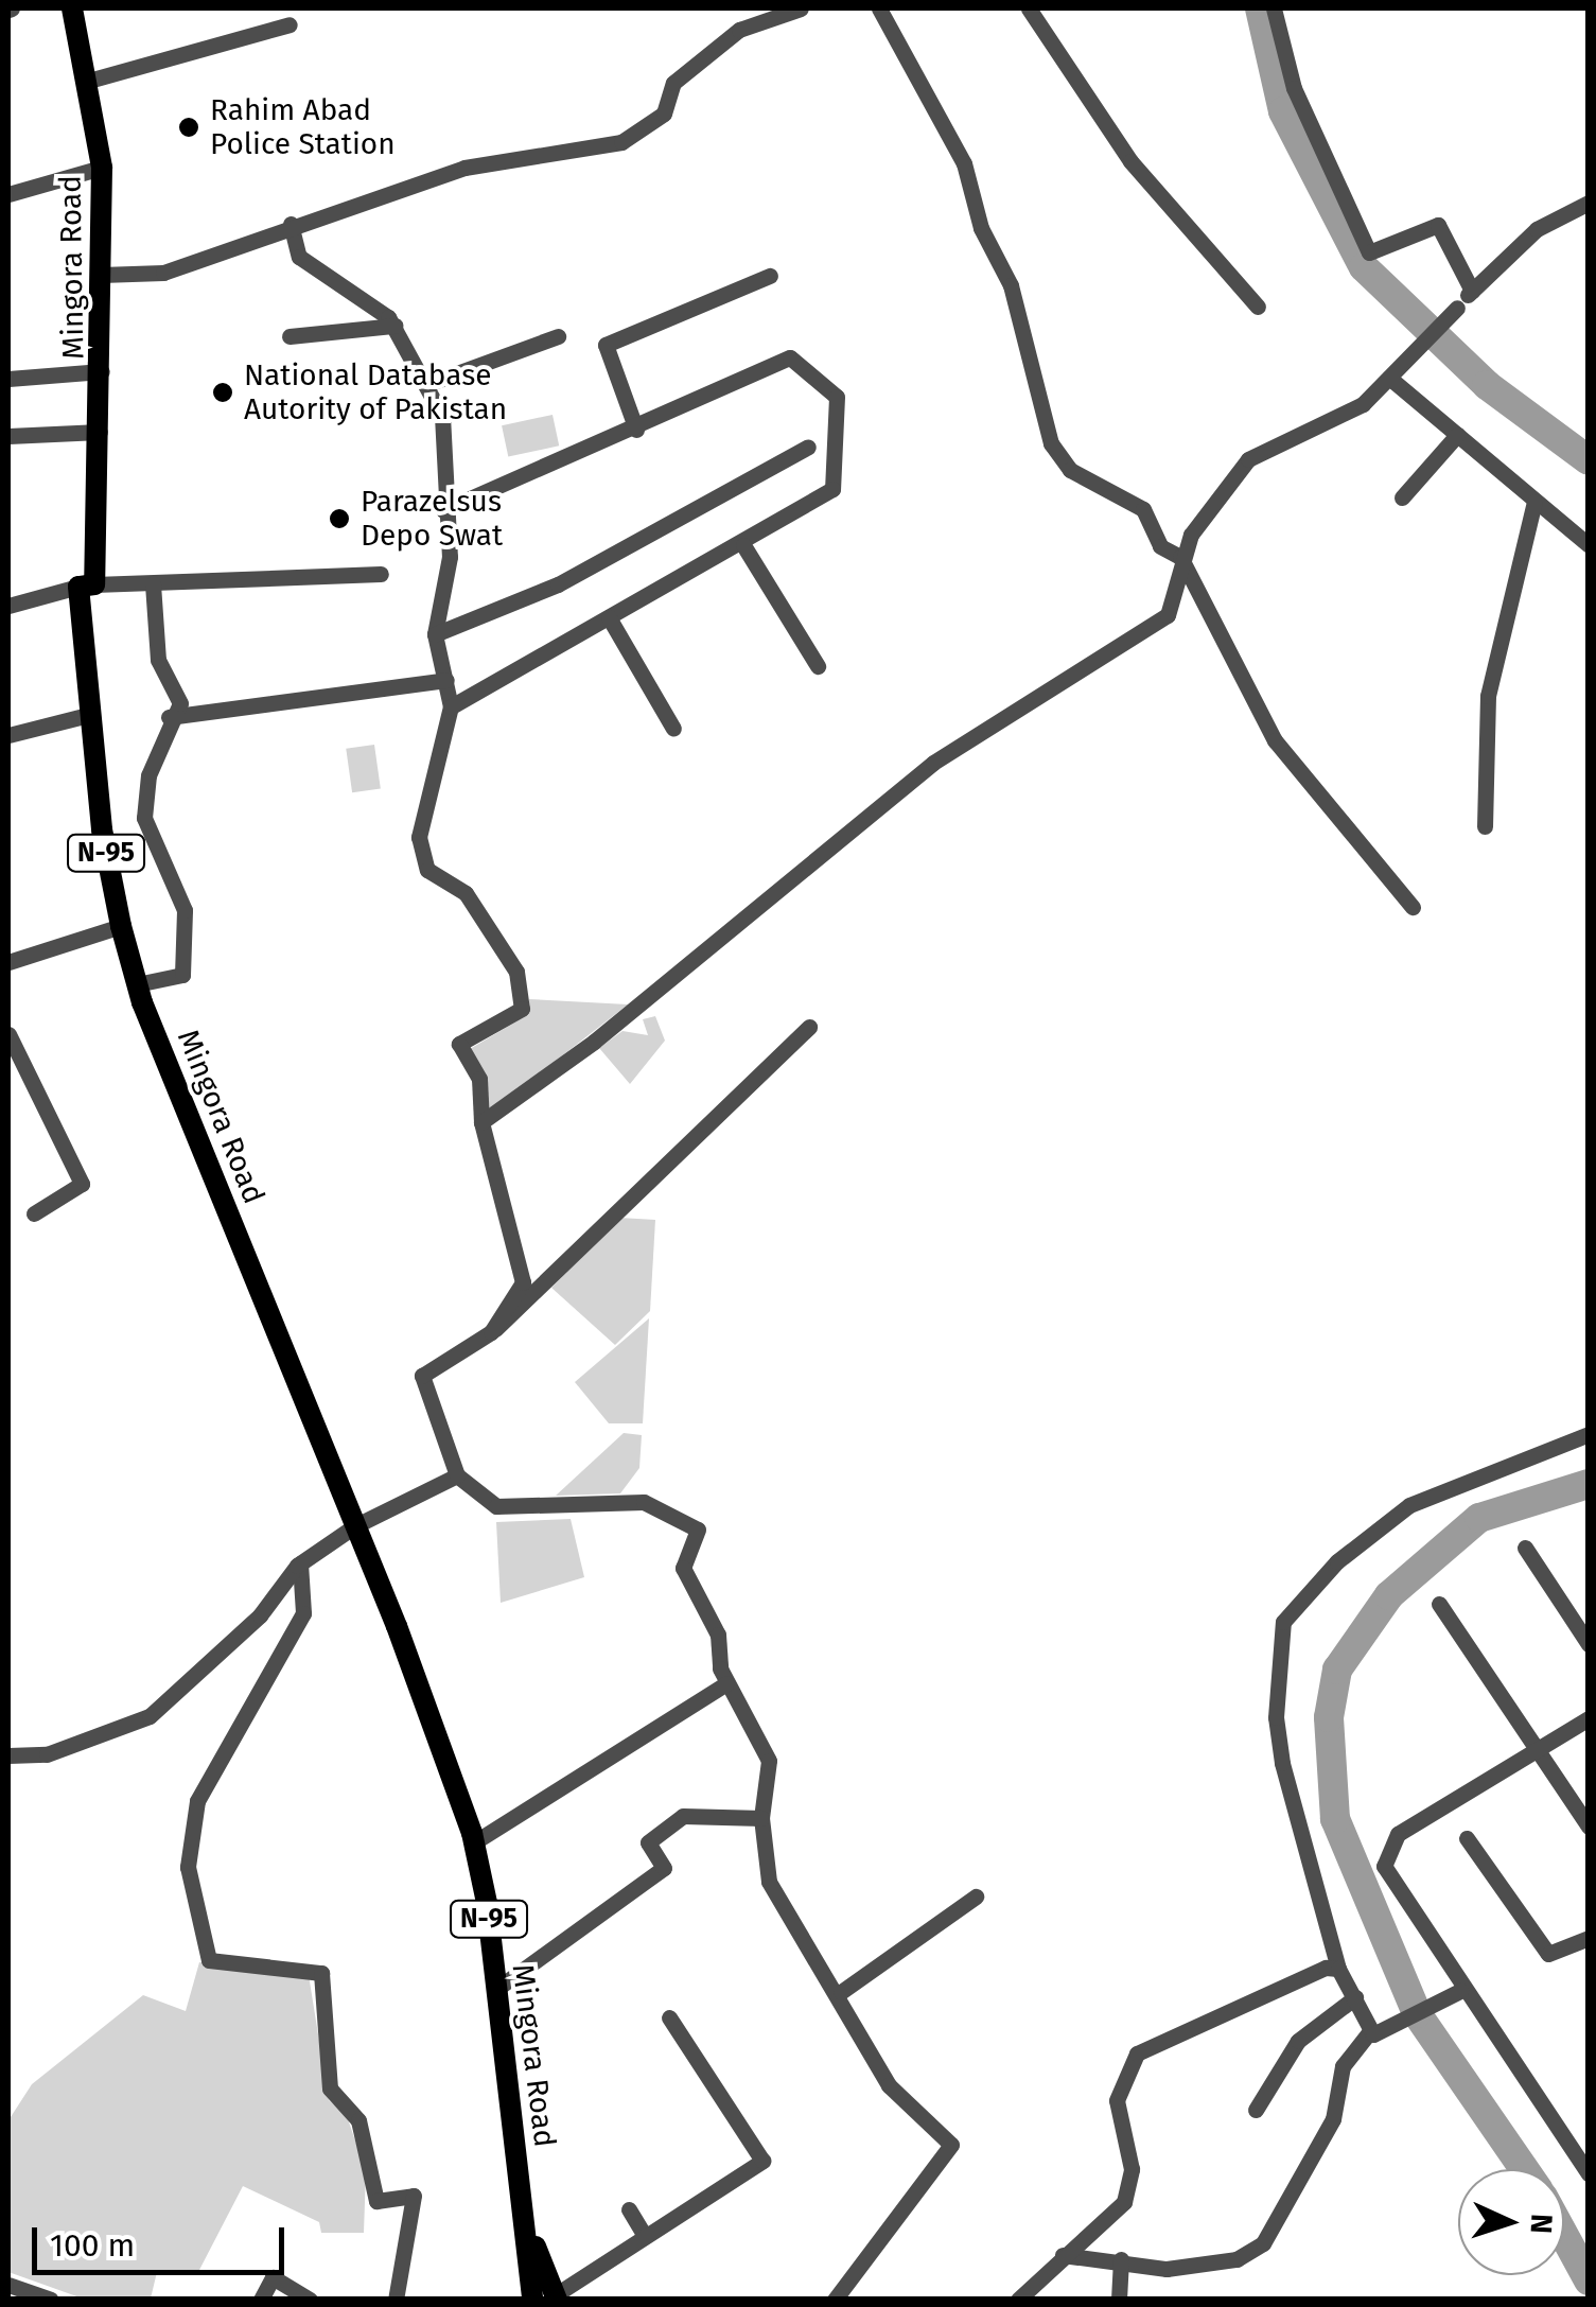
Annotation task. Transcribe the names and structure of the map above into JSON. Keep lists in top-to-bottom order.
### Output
{
  "streets": {
    "main road": ["Mingora Road", "N-95"]
  },
  "places": ["Rahim Abad Police Station", "National Database Autority of Pakistan", "Parazelsus Depo Swat"],
  "scale_bar": "100 m",
  "north": "right"
}
